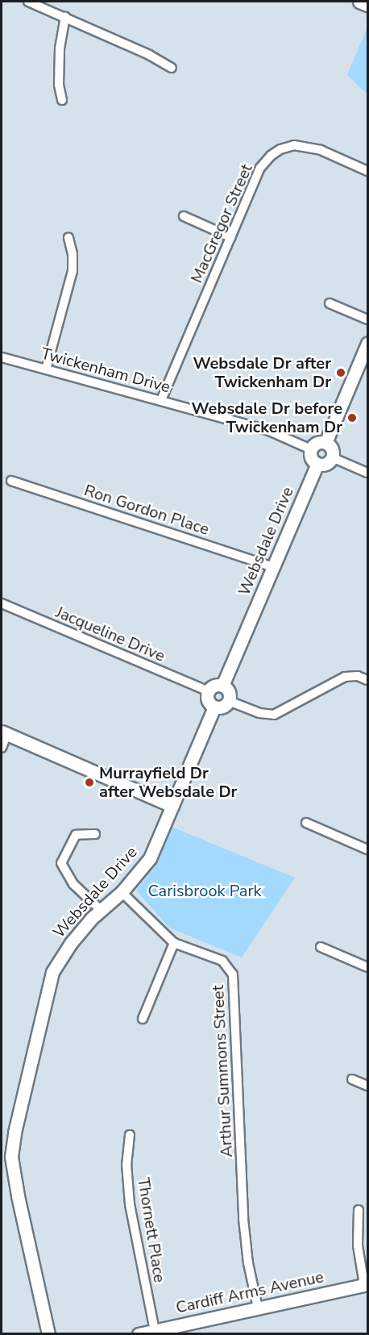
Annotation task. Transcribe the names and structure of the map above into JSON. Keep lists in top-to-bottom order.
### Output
{
  "streets": {
    "street": [
      "MacGregor Street",
      "Twickenham Drive",
      "Ron Gordon Place",
      "Websdale Drive",
      "Jacqueline Drive",
      "Arthur Summons Street",
      "Thornett Place",
      "Cardiff Arms Avenue"
    ]
  },
  "crossings": [
    ["MacGregor Street", "Twickenham Drive"],
    ["Twickenham Drive", "Websdale Drive"],
    ["Ron Gordon Place", "Websdale Drive"],
    ["Websdale Drive", "Jacqueline Drive"],
    ["Websdale Drive", "Arthur Summons Street"],
    ["Arthur Summons Street", "Cardiff Arms Avenue"],
    ["Thornett Place", "Cardiff Arms Avenue"]
  ],
  "parks": ["Carisbrook Park"],
  "places": ["Websdale Dr after Twickenham Dr", "Websdale Dr before Twickenham Dr", "Murrayfield Dr after Websdale Dr"]
}
